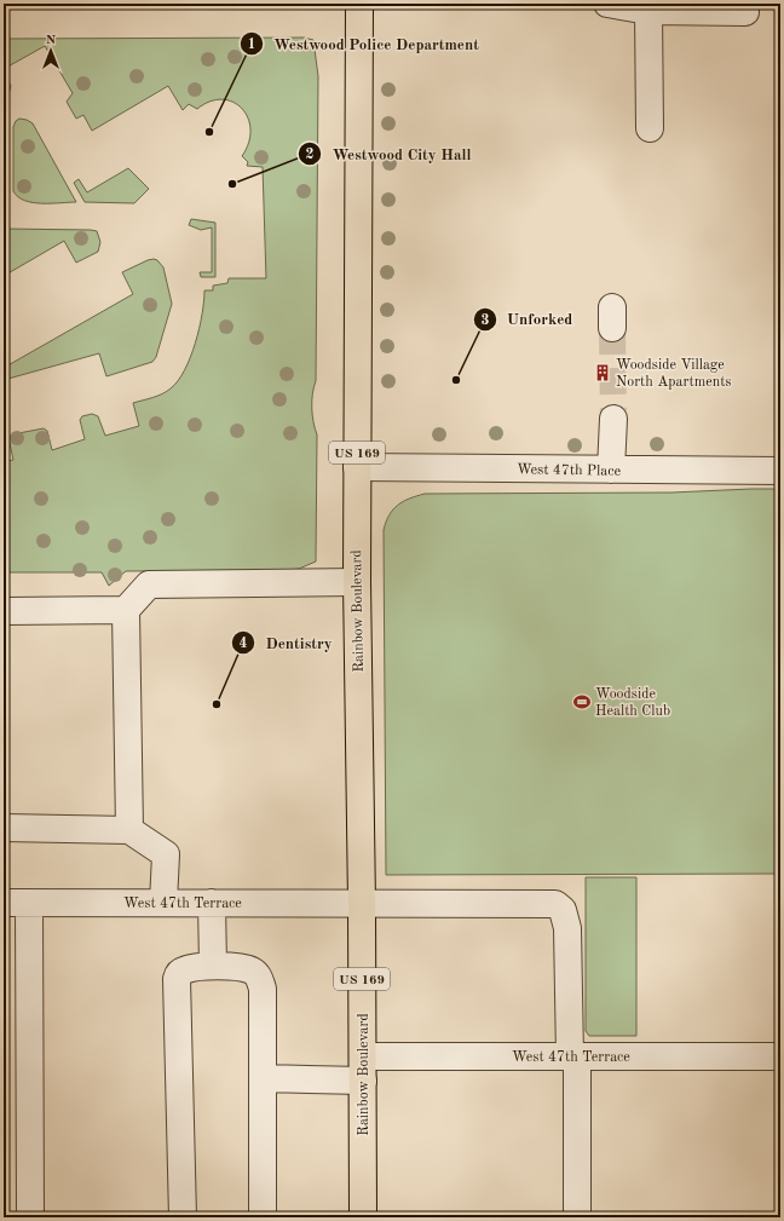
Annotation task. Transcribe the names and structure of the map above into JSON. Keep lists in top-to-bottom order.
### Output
{
  "streets": {
    "main road": ["US 169", "Rainbow Boulevard"],
    "street": ["West 47th Place", "West 47th Terrace"]
  },
  "crossings": [
    ["West 47th Place", "Rainbow Boulevard"],
    ["Rainbow Boulevard", "West 47th Terrace"]
  ],
  "places": {
    "other": [
      "Westwood Police Department",
      "Westwood City Hall",
      "Unforked",
      "Dentistry"
    ],
    "building": ["Woodside Village North Apartments"],
    "sports": ["Woodside Health Club"]
  },
  "north": "top"
}
